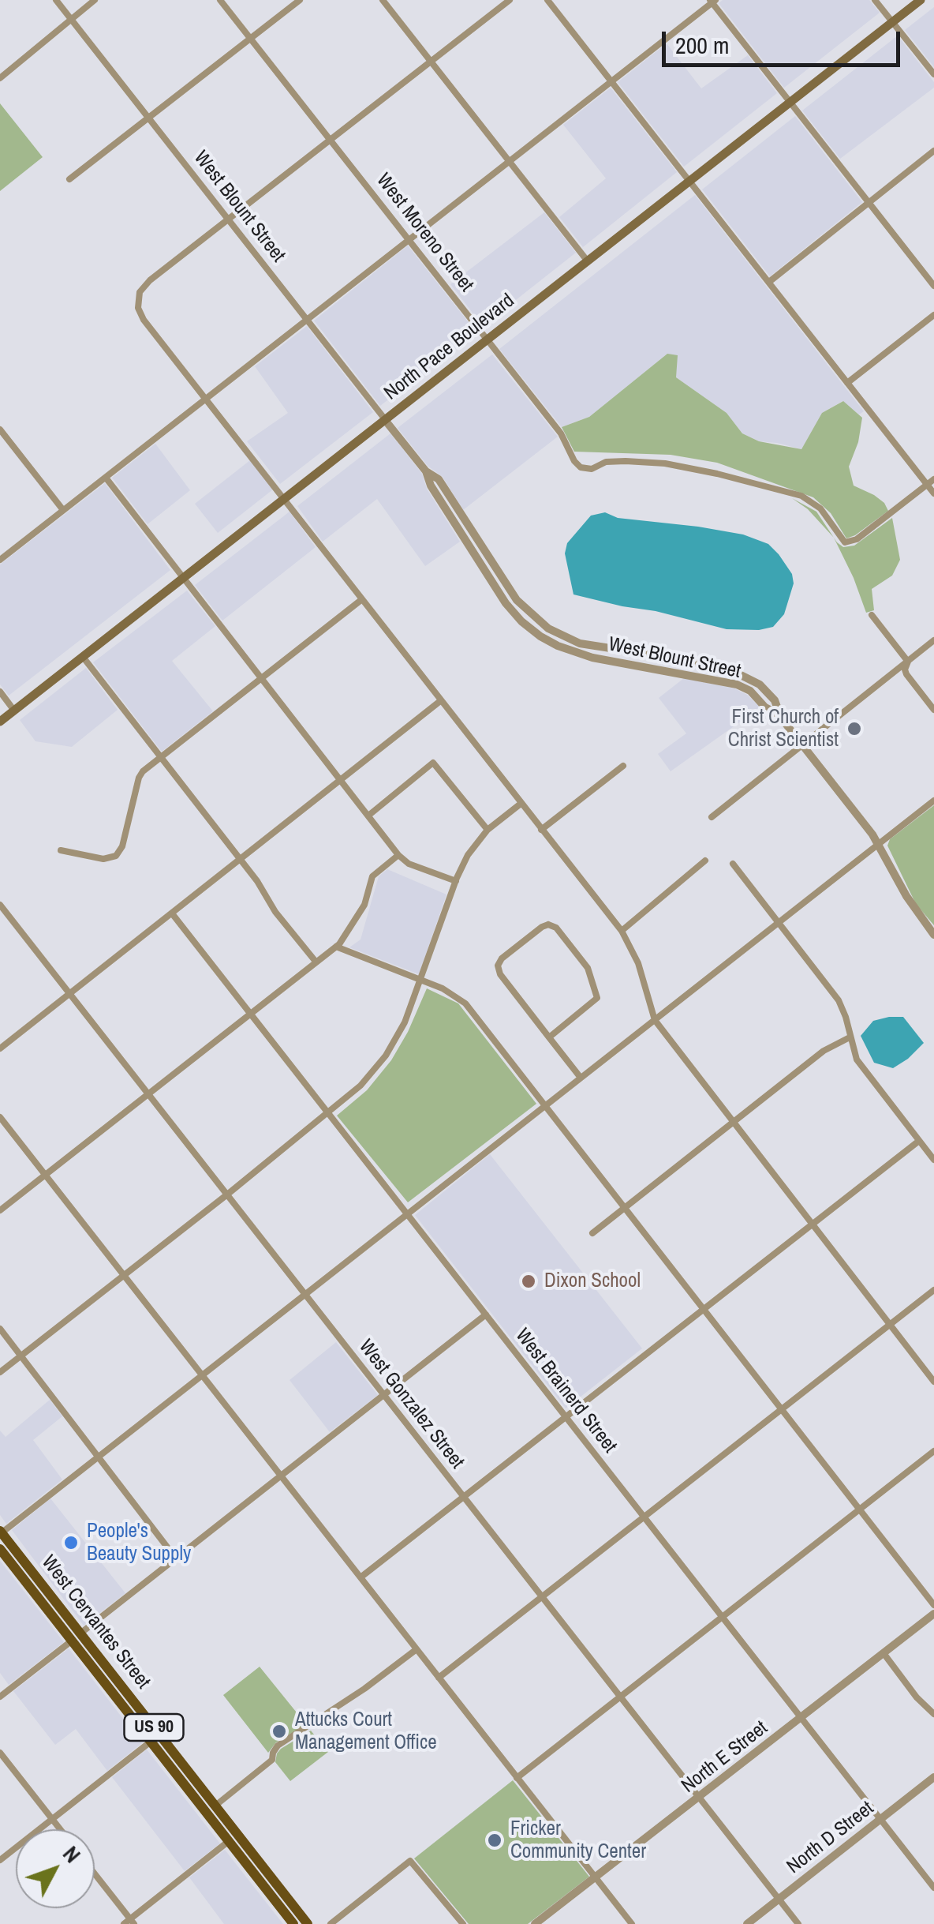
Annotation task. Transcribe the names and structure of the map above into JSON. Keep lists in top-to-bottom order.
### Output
{
  "streets": {
    "main road": ["North Pace Boulevard", "West Cervantes Street", "US 90"],
    "street": [
      "West Blount Street",
      "West Moreno Street",
      "West Brainerd Street",
      "West Gonzalez Street",
      "North E Street",
      "North D Street"
    ]
  },
  "crossings": [
    ["West Blount Street", "North Pace Boulevard"],
    ["West Moreno Street", "North Pace Boulevard"],
    ["West Brainerd Street", "North E Street"],
    ["West Brainerd Street", "North D Street"],
    ["West Gonzalez Street", "North E Street"],
    ["West Gonzalez Street", "North D Street"]
  ],
  "places": [
    "First Church of Christ Scientist",
    "Dixon School",
    "People's Beauty Supply",
    "Attucks Court Management Office",
    "Fricker Community Center"
  ],
  "scale_bar": "200 m",
  "north": "top right"
}
